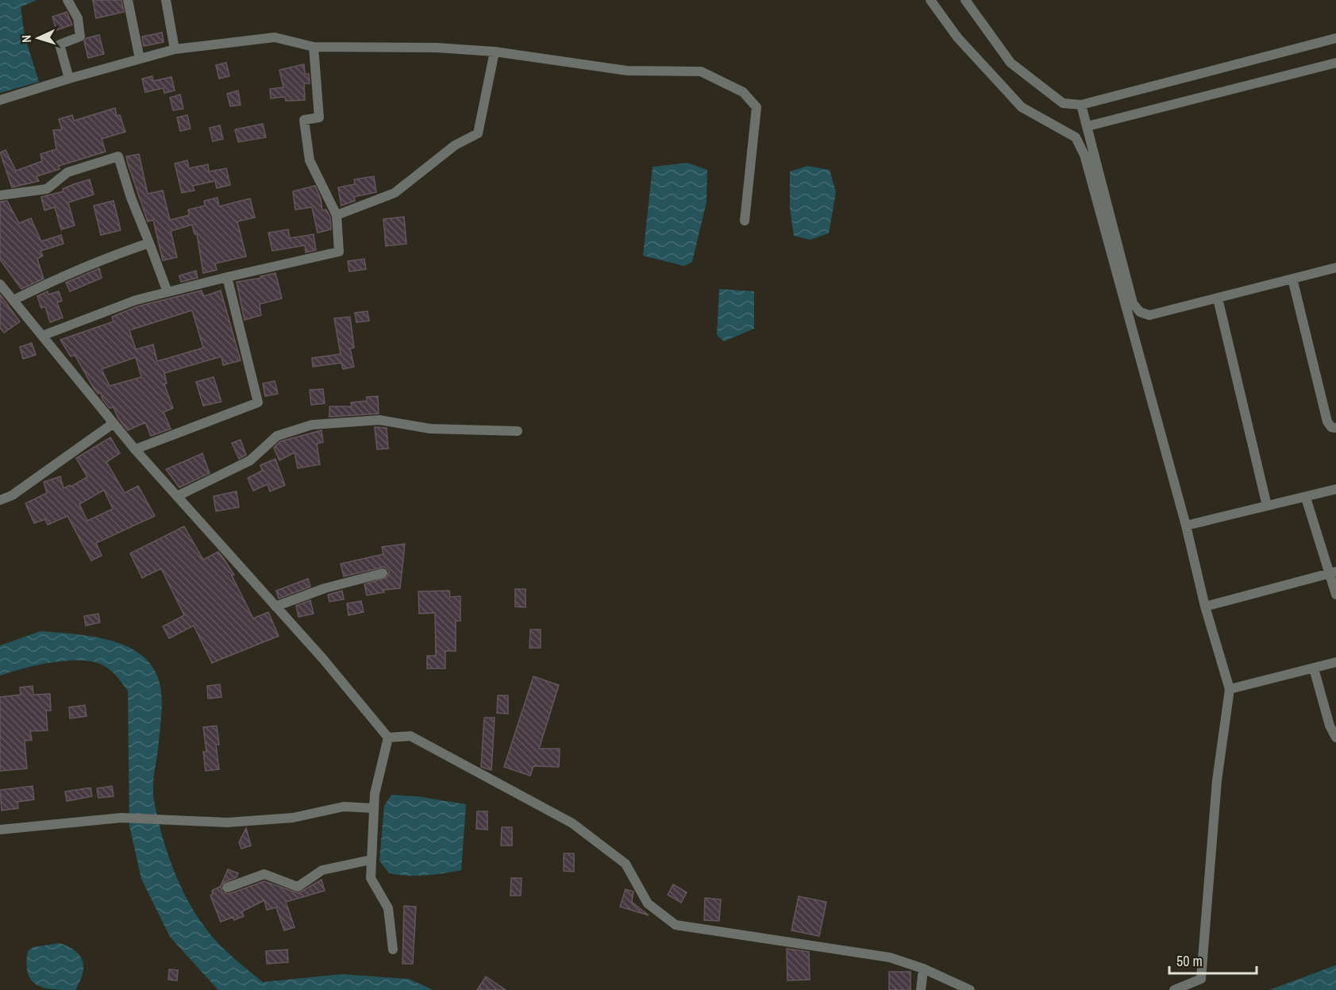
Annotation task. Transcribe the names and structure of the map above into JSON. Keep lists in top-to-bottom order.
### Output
{
  "scale_bar": "50 m",
  "north": "left"
}
